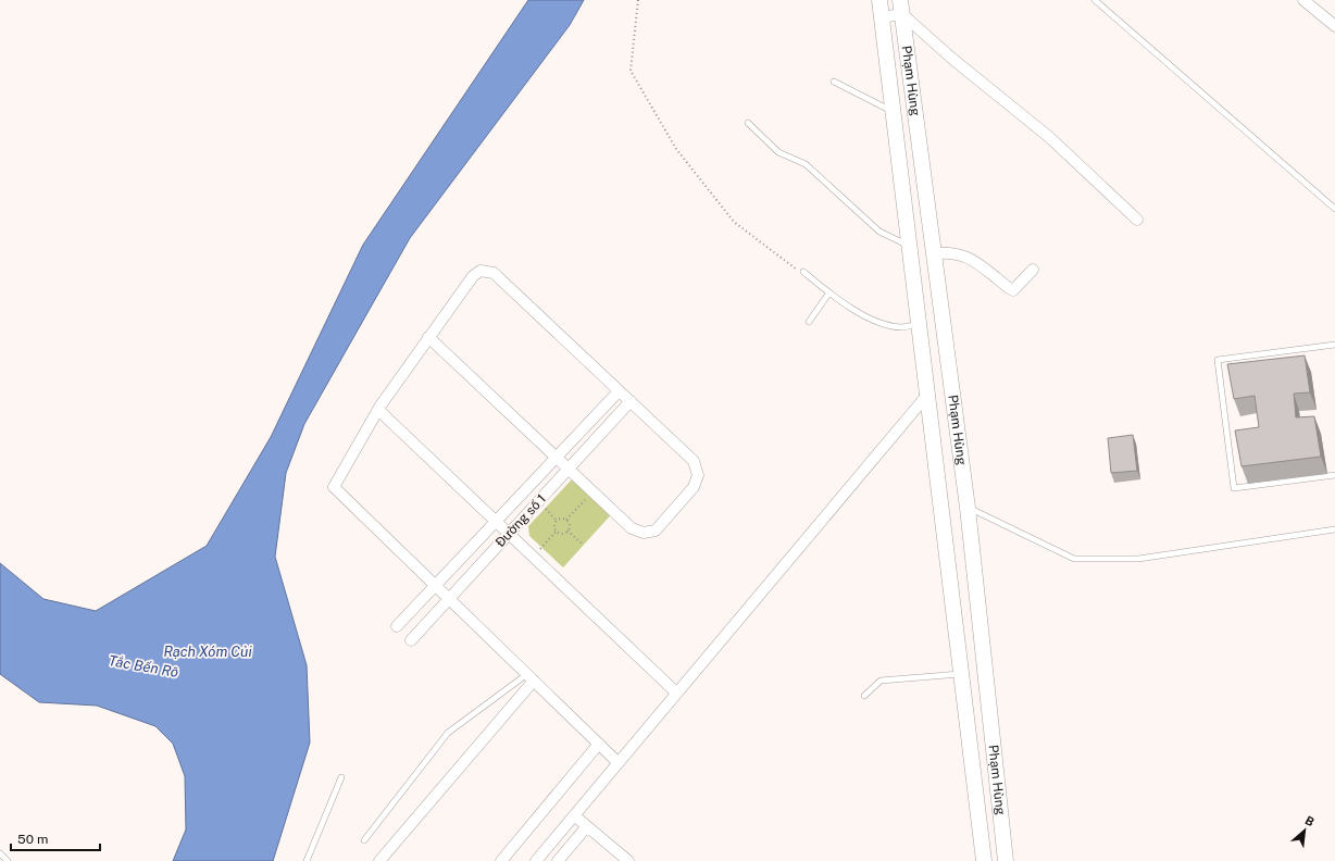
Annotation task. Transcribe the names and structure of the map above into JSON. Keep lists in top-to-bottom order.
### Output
{
  "streets": {
    "main road": ["Phạm Hùng"],
    "street": ["Đường số 1"]
  },
  "water": ["Rạch Xóm Củi", "Tắc Bến Rô"],
  "scale_bar": "50 m",
  "north": "top right"
}
